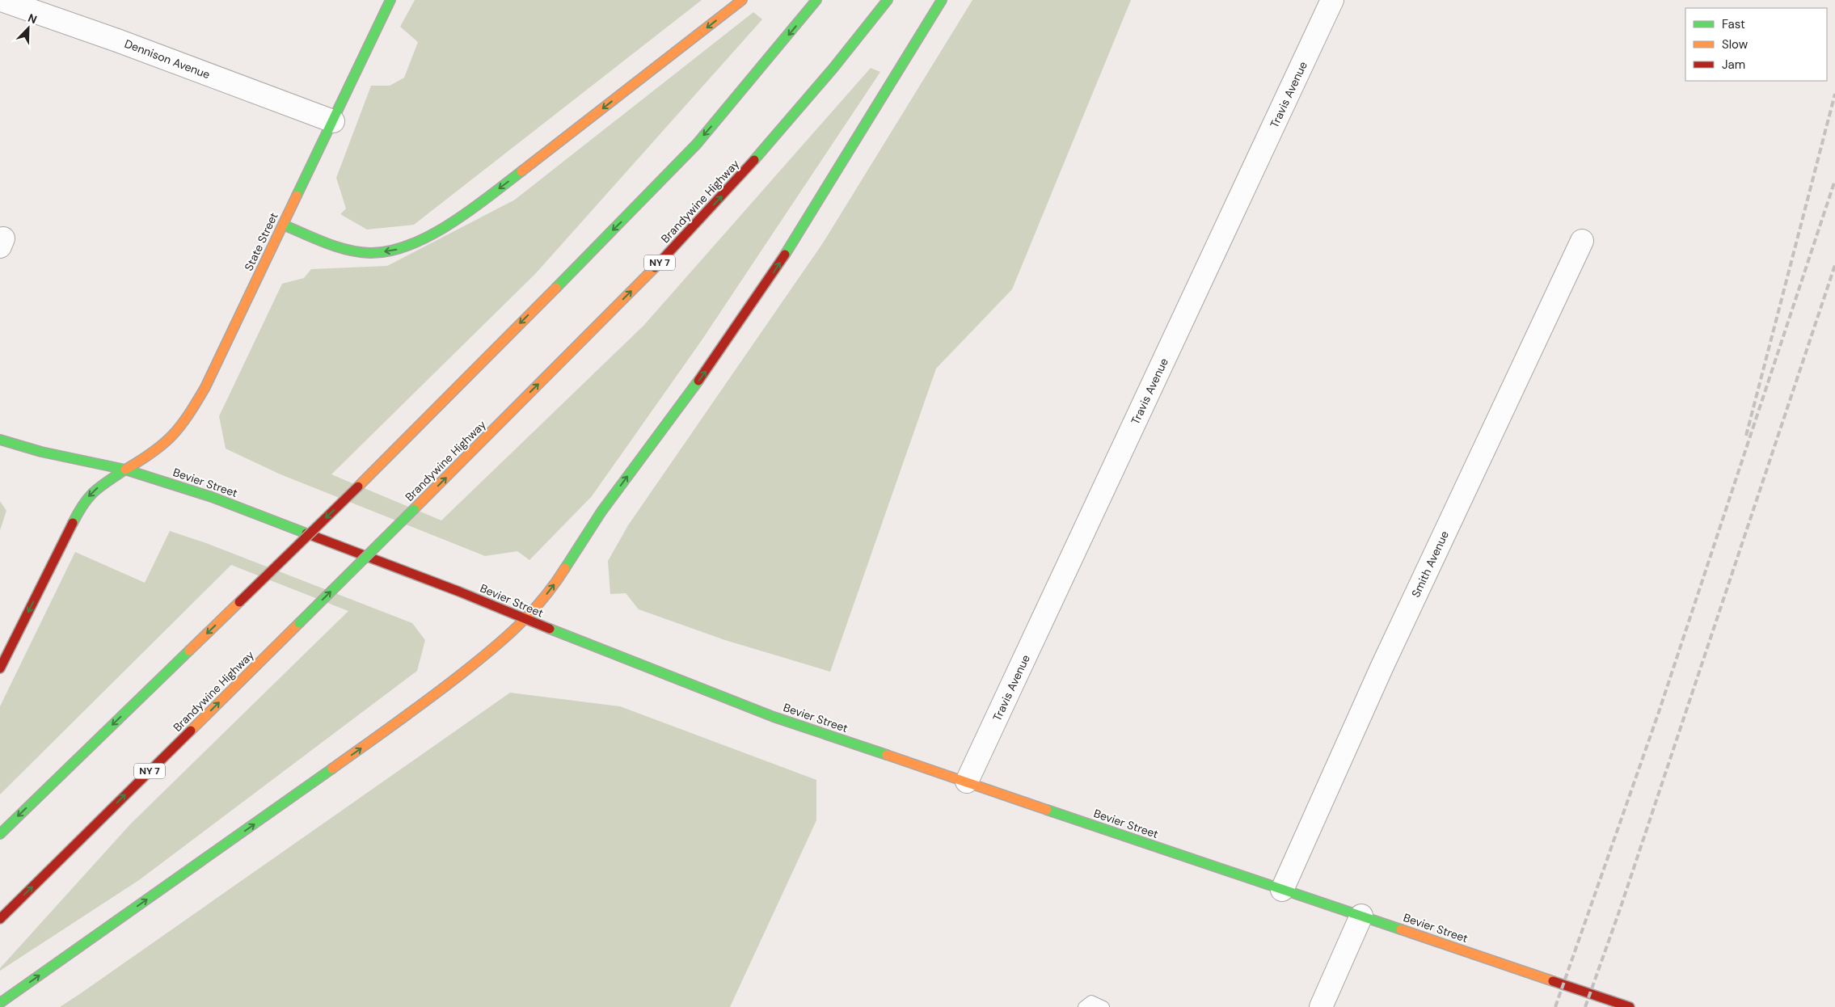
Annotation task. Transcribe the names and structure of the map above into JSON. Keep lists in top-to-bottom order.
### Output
{
  "streets": {
    "main road": [
      "Brandywine Highway",
      "State Street",
      "NY 7",
      "Bevier Street"
    ],
    "street": ["Dennison Avenue", "Travis Avenue", "Smith Avenue"]
  },
  "crossings": [
    ["Dennison Avenue", "State Street"],
    ["Travis Avenue", "Bevier Street"],
    ["State Street", "Bevier Street"],
    ["Bevier Street", "Smith Avenue"]
  ],
  "legend": ["Fast", "Slow", "Jam"],
  "north": "top right"
}
